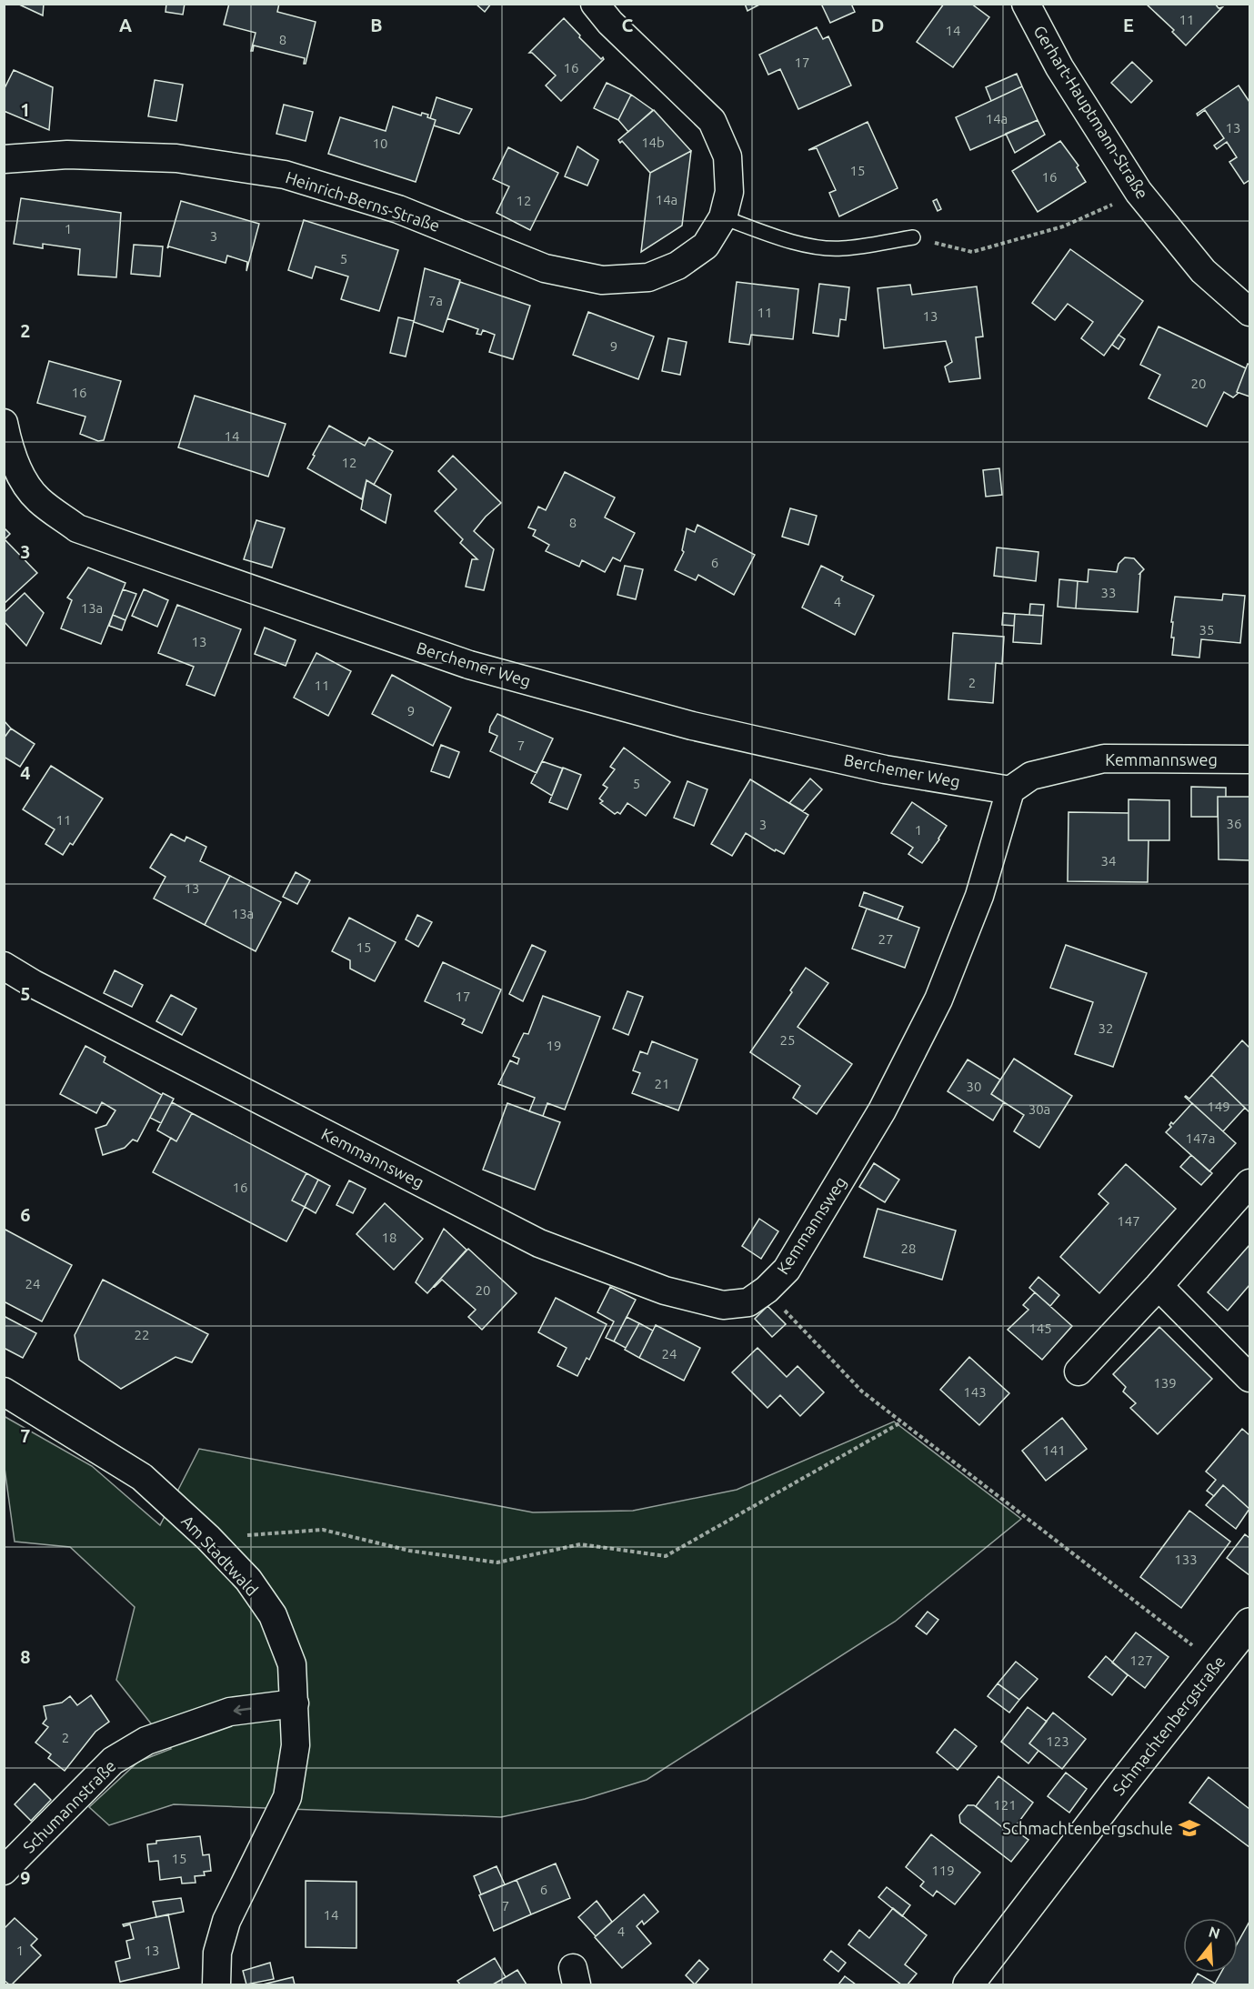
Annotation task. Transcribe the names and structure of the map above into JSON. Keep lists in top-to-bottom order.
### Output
{
  "streets": {
    "street": [
      "Gerhart-Hauptmann-Straße",
      "Heinrich-Berns-Straße",
      "Berchemer Weg",
      "Kemmannsweg",
      "Am Stadtwald",
      "Schmachtenbergstraße",
      "Schumannstraße"
    ]
  },
  "crossings": [
    ["Berchemer Weg", "Kemmannsweg"],
    ["Am Stadtwald", "Schumannstraße"]
  ],
  "one_way": ["Schumannstraße"],
  "places": {
    "school or university": ["Schmachtenbergschule"]
  },
  "house_numbers": [
    "11",
    "14",
    "8",
    "17",
    "16",
    "14a",
    "13",
    "14b",
    "10",
    "15",
    "16",
    "14a",
    "12",
    "1",
    "3",
    "5",
    "7a",
    "11",
    "13",
    "9",
    "20",
    "16",
    "14",
    "12",
    "8",
    "6",
    "33",
    "4",
    "13a",
    "35",
    "13",
    "2",
    "11",
    "9",
    "7",
    "5",
    "11",
    "36",
    "3",
    "1",
    "34",
    "13",
    "13a",
    "27",
    "15",
    "17",
    "32",
    "25",
    "19",
    "21",
    "30",
    "149",
    "30a",
    "147a",
    "16",
    "147",
    "18",
    "28",
    "24",
    "20",
    "145",
    "22",
    "24",
    "139",
    "143",
    "141",
    "133",
    "127",
    "2",
    "123",
    "121",
    "15",
    "119",
    "6",
    "7",
    "14",
    "4",
    "1",
    "13"
  ],
  "north": "top",
  "grid": {
    "columns": [
      "A",
      "B",
      "C",
      "D",
      "E"
    ],
    "rows": [
      "1",
      "2",
      "3",
      "4",
      "5",
      "6",
      "7",
      "8",
      "9"
    ]
  }
}
